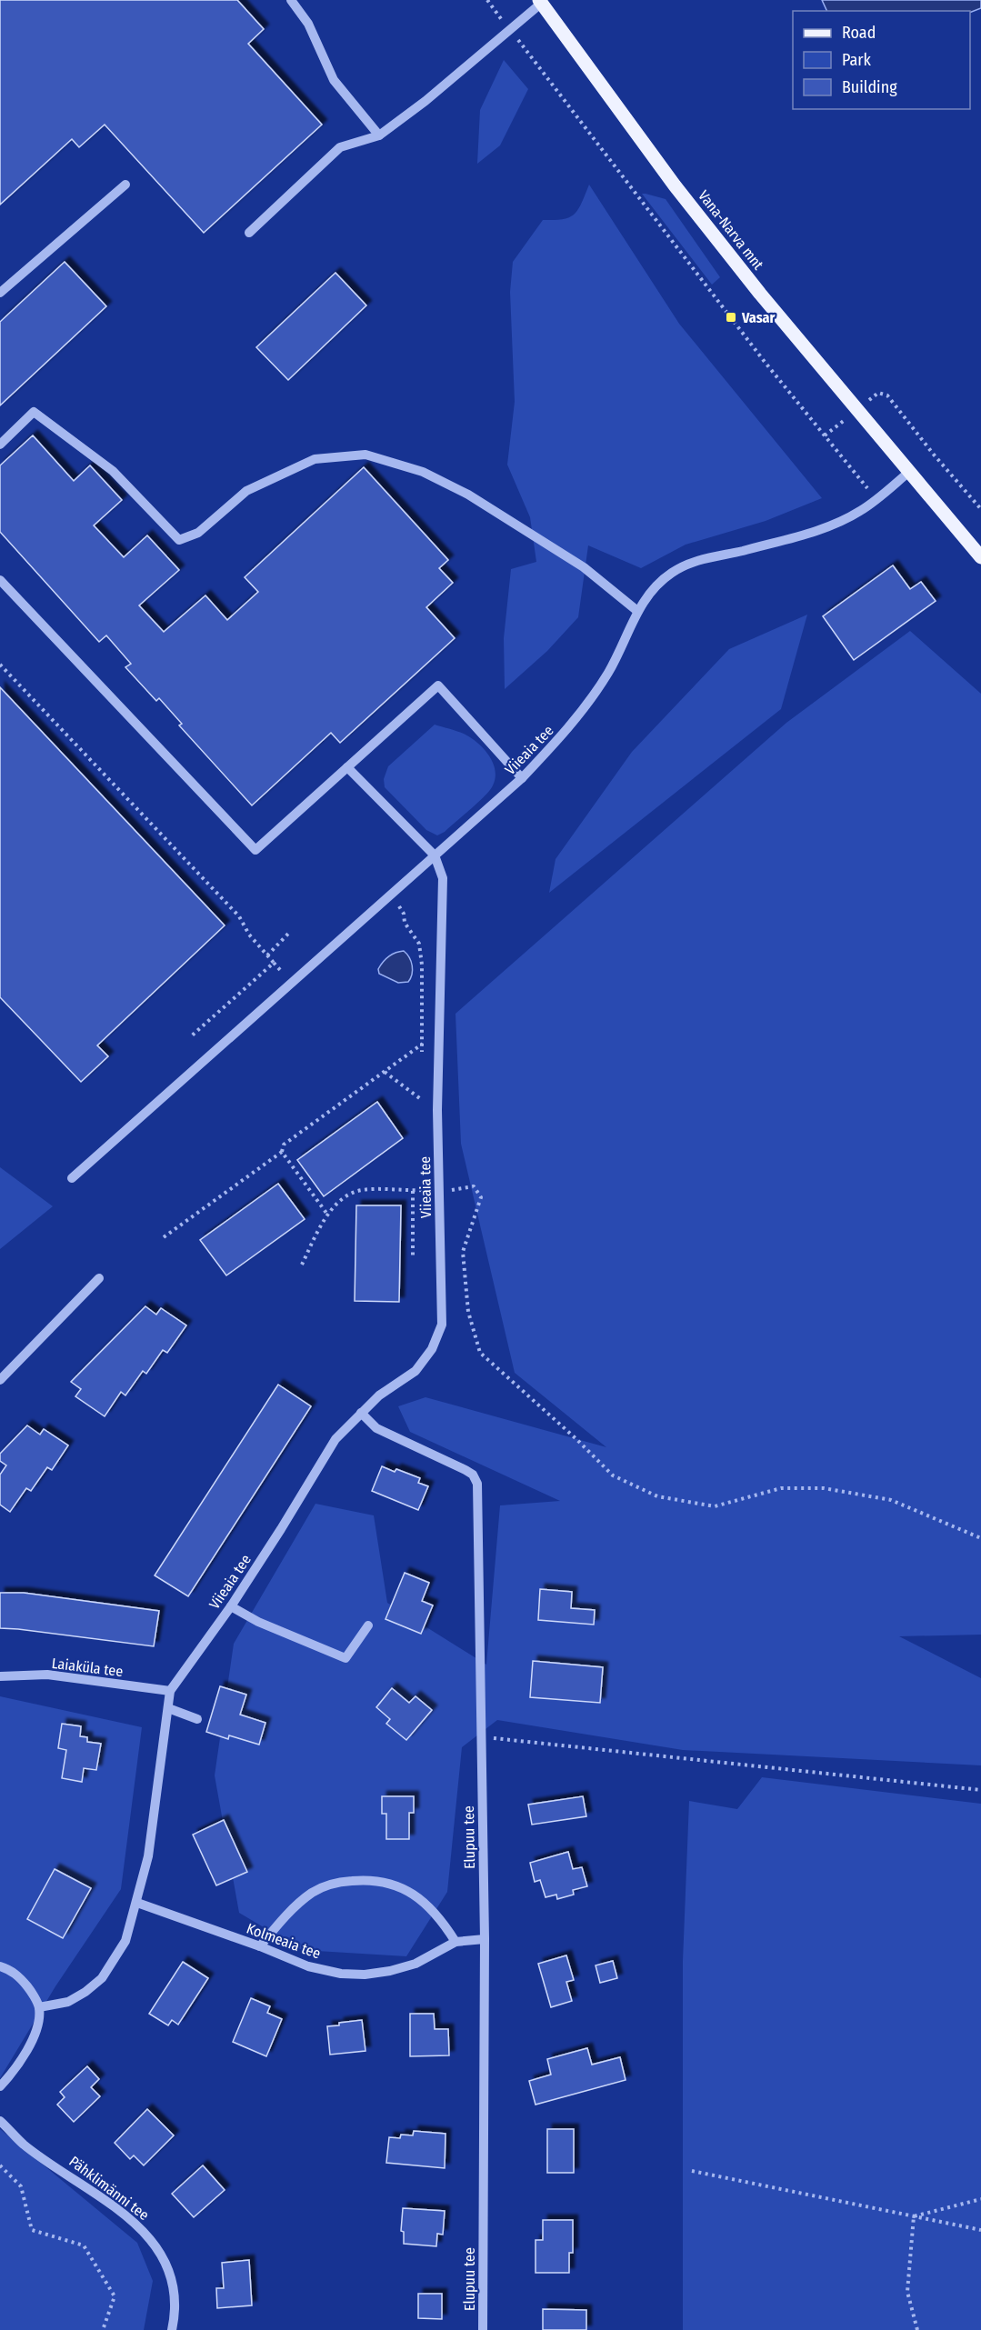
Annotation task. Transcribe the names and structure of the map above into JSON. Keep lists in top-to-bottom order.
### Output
{
  "streets": {
    "main road": ["Vana-Narva mnt"],
    "street": [
      "Viieaia tee",
      "Laiaküla tee",
      "Elupuu tee",
      "Kolmeaia tee",
      "Pähklimänni tee"
    ]
  },
  "crossings": [
    ["Vana-Narva mnt", "Viieaia tee"],
    ["Viieaia tee", "Laiaküla tee"],
    ["Viieaia tee", "Elupuu tee"],
    ["Viieaia tee", "Kolmeaia tee"],
    ["Elupuu tee", "Kolmeaia tee"]
  ],
  "places": {
    "transit": ["Vasar"]
  },
  "legend": ["Road", "Park", "Building"]
}
